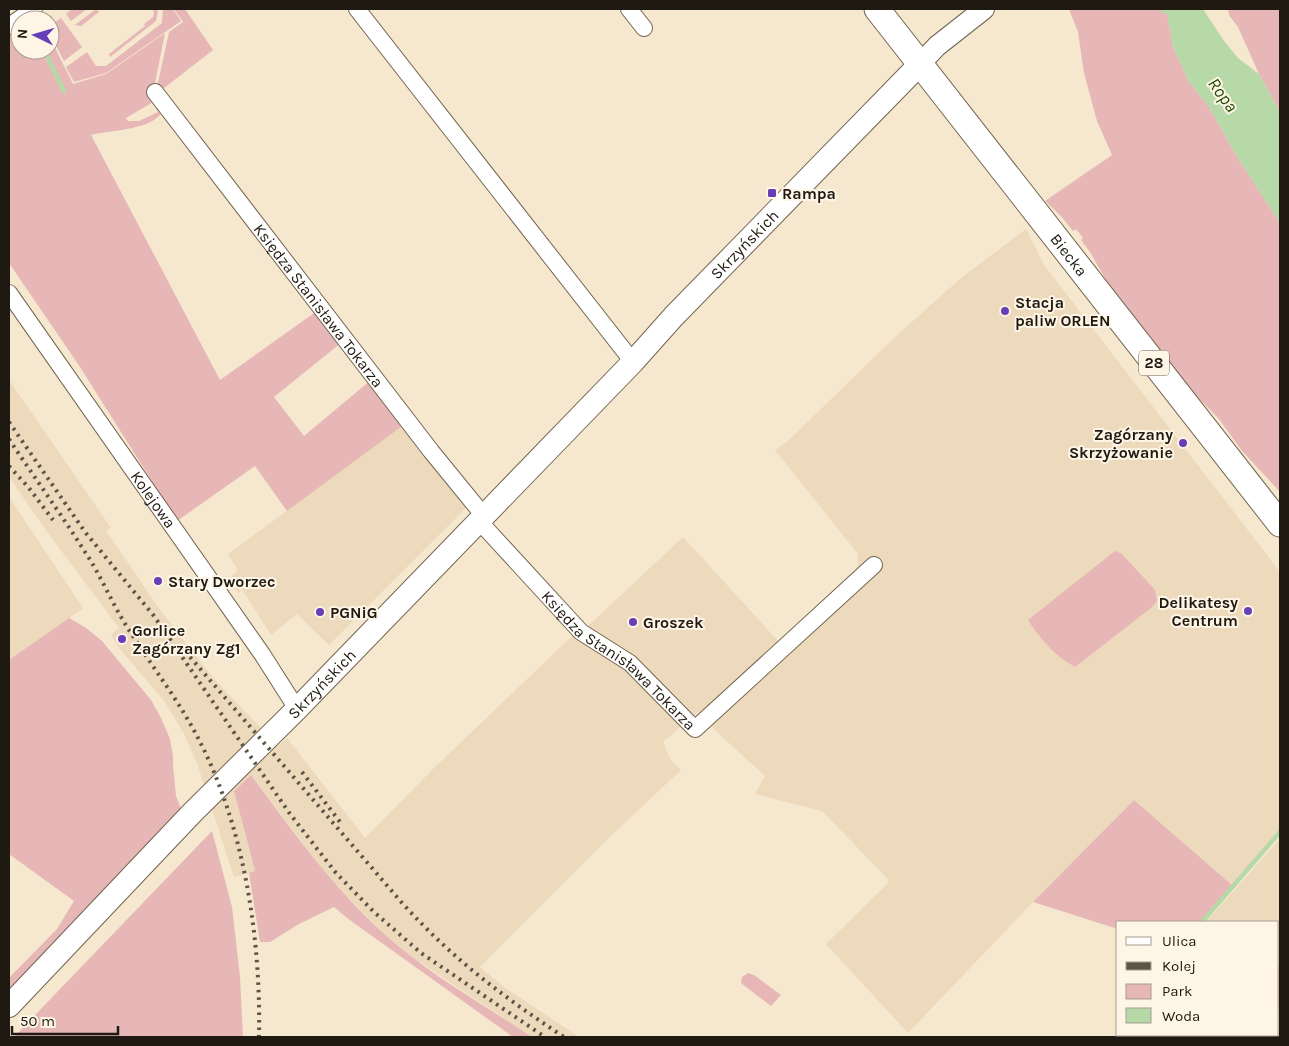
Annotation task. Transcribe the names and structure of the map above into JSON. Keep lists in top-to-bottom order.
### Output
{
  "streets": {
    "main road": ["Skrzyńskich", "Biecka", "28"],
    "street": ["Księdza Stanisława Tokarza", "Kolejowa"]
  },
  "crossings": [
    ["Skrzyńskich", "Biecka"],
    ["Skrzyńskich", "Księdza Stanisława Tokarza"],
    ["Skrzyńskich", "Kolejowa"]
  ],
  "water": ["Ropa"],
  "places": {
    "transit": ["Rampa"],
    "other": [
      "Stacja paliw ORLEN",
      "Zagórzany Skrzyżowanie",
      "Stary Dworzec",
      "Delikatesy Centrum",
      "PGNiG",
      "Groszek",
      "Gorlice Zagórzany Zg1"
    ]
  },
  "legend": [
    "Ulica",
    "Kolej",
    "Park",
    "Woda"
  ],
  "scale_bar": "50 m",
  "north": "left"
}
